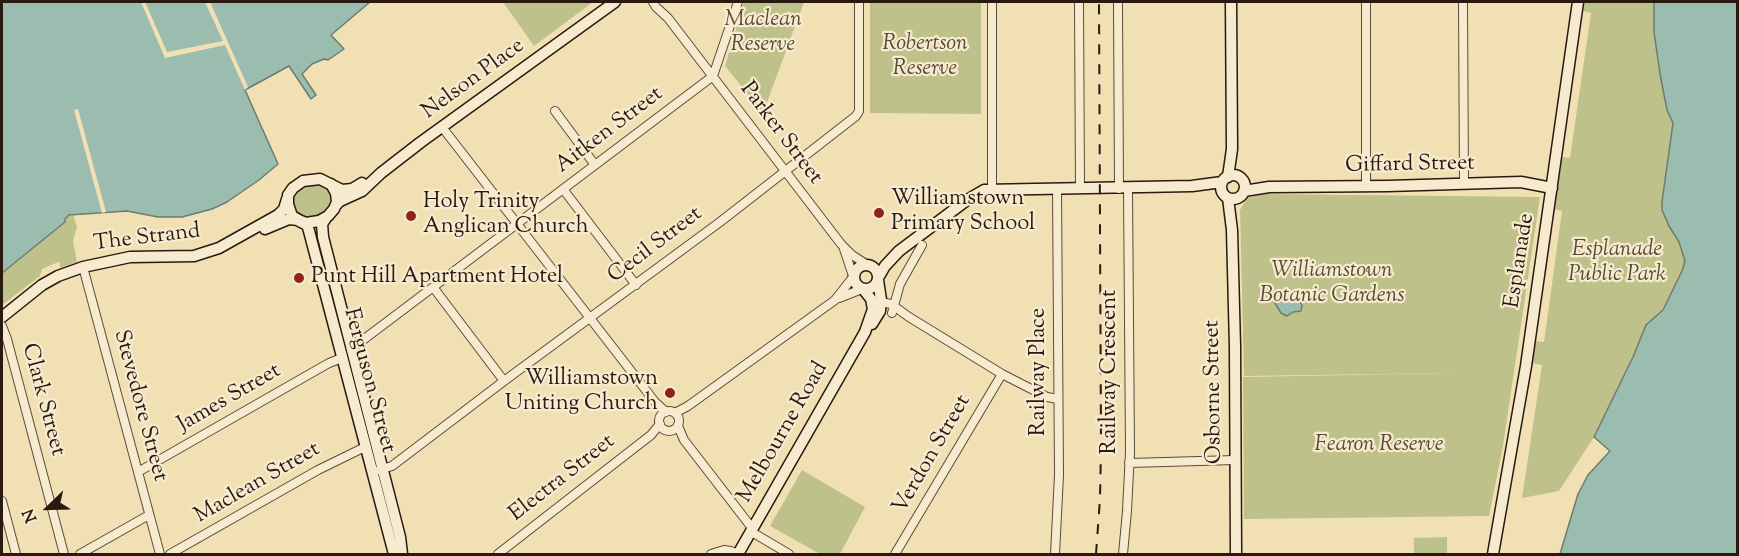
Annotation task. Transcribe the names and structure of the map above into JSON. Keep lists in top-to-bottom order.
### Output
{
  "streets": {
    "street": [
      "Nelson Place",
      "Aitken Street",
      "Parker Street",
      "Giffard Street",
      "The Strand",
      "Cecil Street",
      "Esplanade",
      "Railway Place",
      "Railway Crescent",
      "Ferguson Street",
      "Osborne Street",
      "James Street",
      "Clark Street",
      "Stevedore Street",
      "Melbourne Road",
      "Verdon Street",
      "Electra Street",
      "Maclean Street"
    ]
  },
  "crossings": [
    ["Nelson Place", "The Strand"],
    ["Nelson Place", "Ferguson Street"],
    ["Aitken Street", "Parker Street"],
    ["Aitken Street", "Ferguson Street"],
    ["Parker Street", "Cecil Street"],
    ["Parker Street", "Electra Street"],
    ["Giffard Street", "Esplanade"],
    ["Giffard Street", "Railway Place"],
    ["Giffard Street", "Railway Crescent"],
    ["Giffard Street", "Osborne Street"],
    ["The Strand", "Ferguson Street"],
    ["The Strand", "Stevedore Street"],
    ["Cecil Street", "Ferguson Street"],
    ["Ferguson Street", "James Street"],
    ["Ferguson Street", "Maclean Street"],
    ["James Street", "Stevedore Street"]
  ],
  "parks": [
    "Maclean Reserve",
    "Robertson Reserve",
    "Esplanade Public Park",
    "Williamstown Botanic Gardens",
    "Fearon Reserve"
  ],
  "places": [
    "Williamstown Primary School",
    "Holy Trinity Anglican Church",
    "Punt Hill Apartment Hotel",
    "Williamstown Uniting Church"
  ],
  "north": "bottom left"
}
